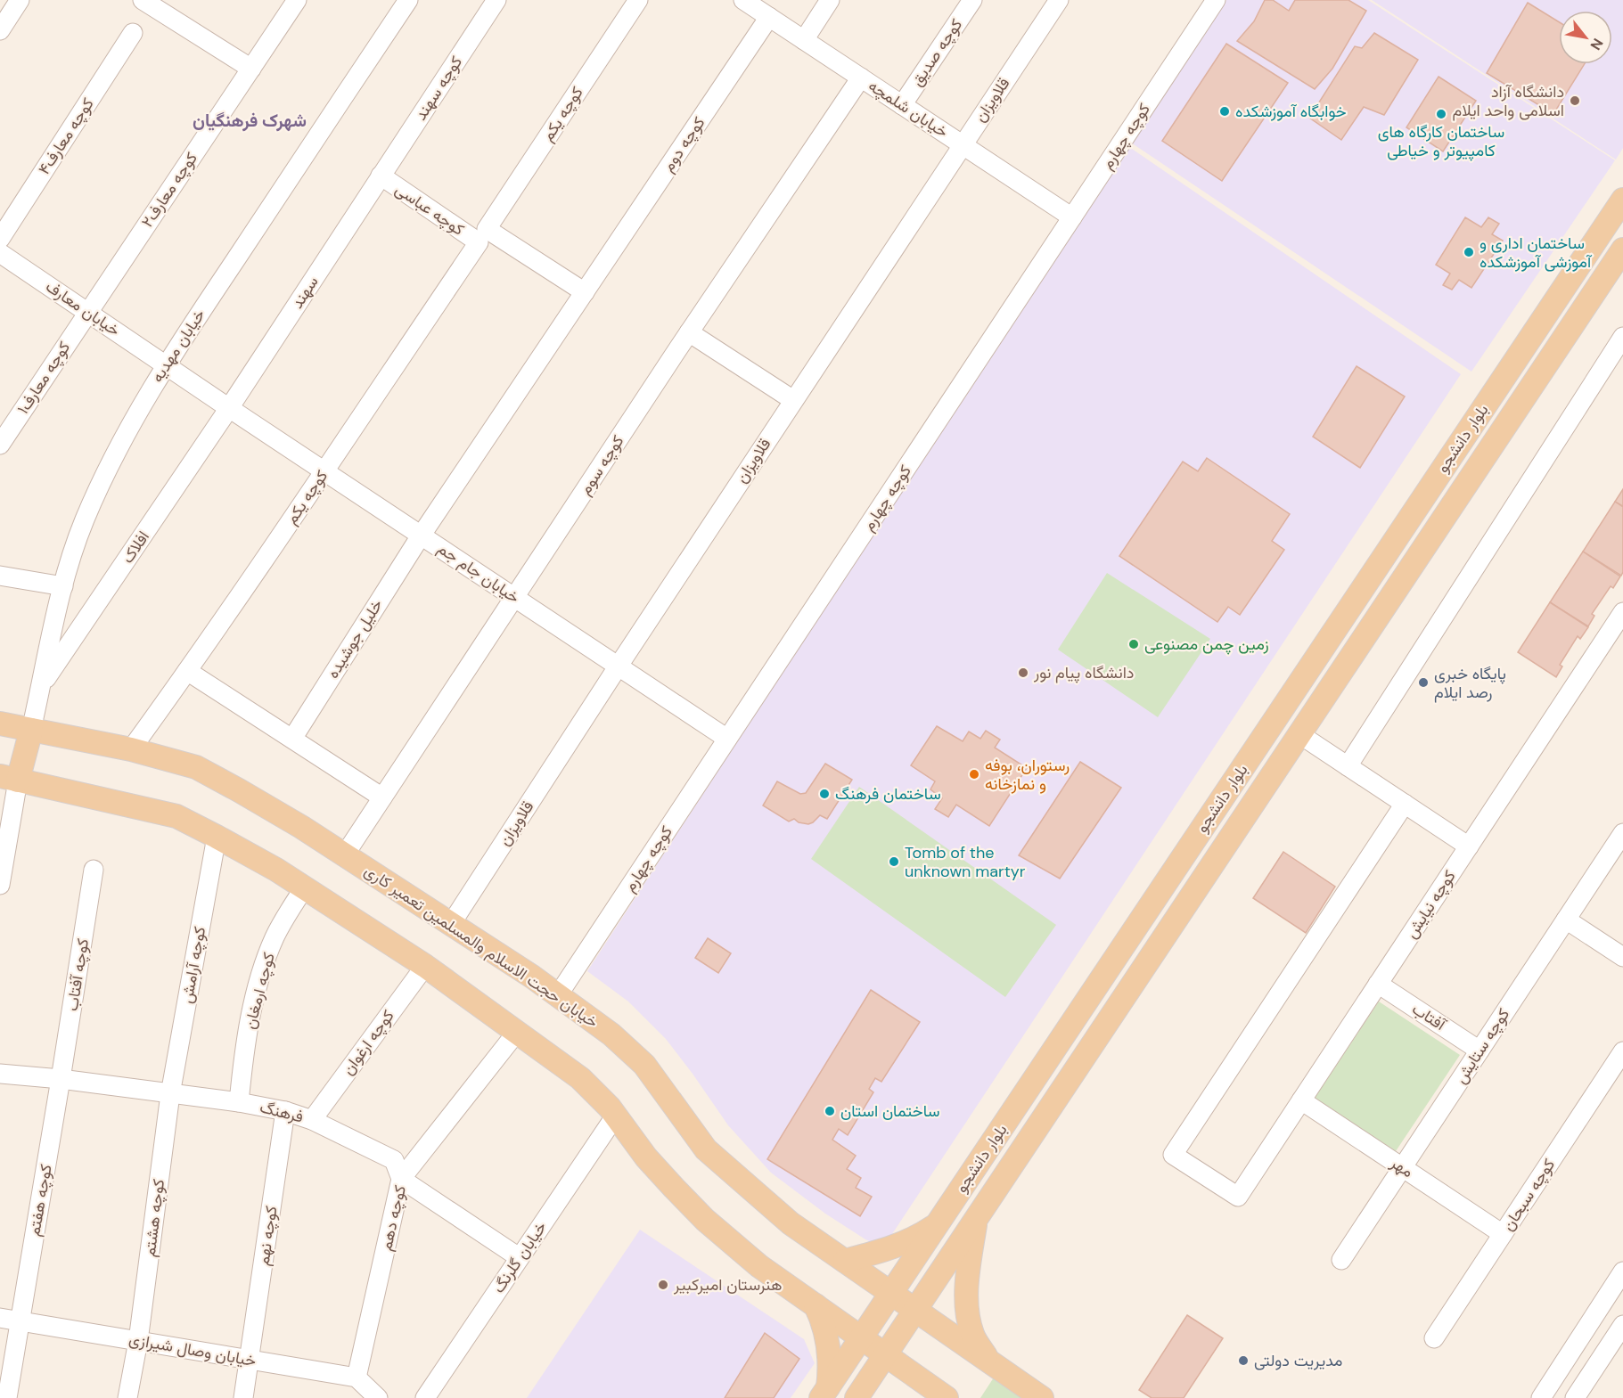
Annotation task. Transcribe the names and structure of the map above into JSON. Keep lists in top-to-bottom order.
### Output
{
  "streets": {
    "main road": ["بلوار دانشجو", "خیابان حجت الاسلام والمسلمین تعمیر کاری"],
    "street": [
      "کوچه صدیق",
      "کوچه سهند",
      "قلاویزان",
      "خیابان شلمچه",
      "کوچه یکم",
      "کوچه معارف۴",
      "کوچه چهارم",
      "کوچه دوم",
      "کوچه معارف۲",
      "کوچه عباسی",
      "سهند",
      "خیابان معارف",
      "خیابان مهدیه",
      "کوچه معارف۱",
      "کوچه سوم",
      "افلاک",
      "خیابان جام جم",
      "خلیل جوشیده",
      "كوچه نيايش",
      "کوچه آرامش",
      "کوچه آفتاب",
      "کوچه ارمغان",
      "آفتاب",
      "کوچه ارغوان",
      "کوچه ستایش",
      "فرهنگ",
      "مهر",
      "کوچه سبحان",
      "کوچه هفتم",
      "کوچه هشتم",
      "کوچه دهم",
      "کوچه نهم",
      "خیابان گلرنگ",
      "خیابان وصال شیرازی"
    ]
  },
  "crossings": [
    ["کوچه صدیق", "خیابان شلمچه"],
    ["کوچه سهند", "کوچه عباسی"],
    ["کوچه سهند", "سهند"],
    ["قلاویزان", "خیابان شلمچه"],
    ["قلاویزان", "خیابان جام جم"],
    ["قلاویزان", "خیابان حجت الاسلام والمسلمین تعمیر کاری"],
    ["خیابان شلمچه", "کوچه چهارم"],
    ["خیابان شلمچه", "کوچه دوم"],
    ["خیابان شلمچه", "کوچه سوم"],
    ["کوچه یکم", "کوچه عباسی"],
    ["کوچه یکم", "خیابان جام جم"],
    ["کوچه یکم", "خیابان حجت الاسلام والمسلمین تعمیر کاری"],
    ["کوچه چهارم", "خیابان جام جم"],
    ["کوچه چهارم", "خیابان حجت الاسلام والمسلمین تعمیر کاری"],
    ["کوچه دوم", "کوچه عباسی"],
    ["کوچه دوم", "خلیل جوشیده"],
    ["کوچه معارف۲", "خیابان معارف"],
    ["کوچه معارف۲", "کوچه معارف۱"],
    ["کوچه عباسی", "سهند"],
    ["کوچه عباسی", "خلیل جوشیده"],
    ["سهند", "خیابان معارف"],
    ["سهند", "افلاک"],
    ["سهند", "خیابان جام جم"],
    ["خیابان معارف", "خیابان مهدیه"],
    ["خیابان معارف", "کوچه معارف۱"],
    ["خیابان معارف", "افلاک"],
    ["خیابان معارف", "خیابان جام جم"],
    ["خیابان مهدیه", "افلاک"],
    ["خیابان مهدیه", "خیابان حجت الاسلام والمسلمین تعمیر کاری"],
    ["بلوار دانشجو", "خیابان حجت الاسلام والمسلمین تعمیر کاری"],
    ["کوچه سوم", "خیابان جام جم"],
    ["کوچه سوم", "خیابان حجت الاسلام والمسلمین تعمیر کاری"],
    ["افلاک", "خیابان جام جم"],
    ["خیابان جام جم", "خلیل جوشیده"],
    ["كوچه نيايش", "آفتاب"],
    ["كوچه نيايش", "مهر"],
    ["کوچه آرامش", "فرهنگ"],
    ["کوچه آرامش", "کوچه هشتم"],
    ["کوچه آفتاب", "فرهنگ"],
    ["کوچه آفتاب", "کوچه هفتم"],
    ["کوچه ارمغان", "فرهنگ"],
    ["آفتاب", "کوچه ستایش"],
    ["کوچه ارغوان", "فرهنگ"],
    ["کوچه ستایش", "مهر"],
    ["فرهنگ", "کوچه هفتم"],
    ["فرهنگ", "کوچه هشتم"],
    ["فرهنگ", "کوچه دهم"],
    ["فرهنگ", "کوچه نهم"],
    ["فرهنگ", "خیابان گلرنگ"],
    ["مهر", "کوچه سبحان"],
    ["کوچه هفتم", "خیابان وصال شیرازی"],
    ["کوچه هشتم", "خیابان وصال شیرازی"],
    ["کوچه دهم", "خیابان وصال شیرازی"],
    ["کوچه نهم", "خیابان وصال شیرازی"]
  ],
  "districts": ["شهرک فرهنگیان"],
  "places": [
    "دانشگاه آزاد اسلامی واحد ایلام",
    "خوابگاه آموزشکده",
    "ساختمان کارگاه های کامپیوتر و خیاطی",
    "ساختمان اداری و آموزشی آموزشکده",
    "زمین چمن مصنوعی",
    "دانشگاه پیام نور",
    "پایگاه خبری رصد ایلام",
    "رستوران، بوفه و نمازخانه",
    "ساختمان فرهنگ",
    "Tomb of the unknown martyr",
    "ساختمان استان",
    "هنرستان امیرکبیر",
    "مدیریت دولتی"
  ],
  "north": "bottom right"
}
